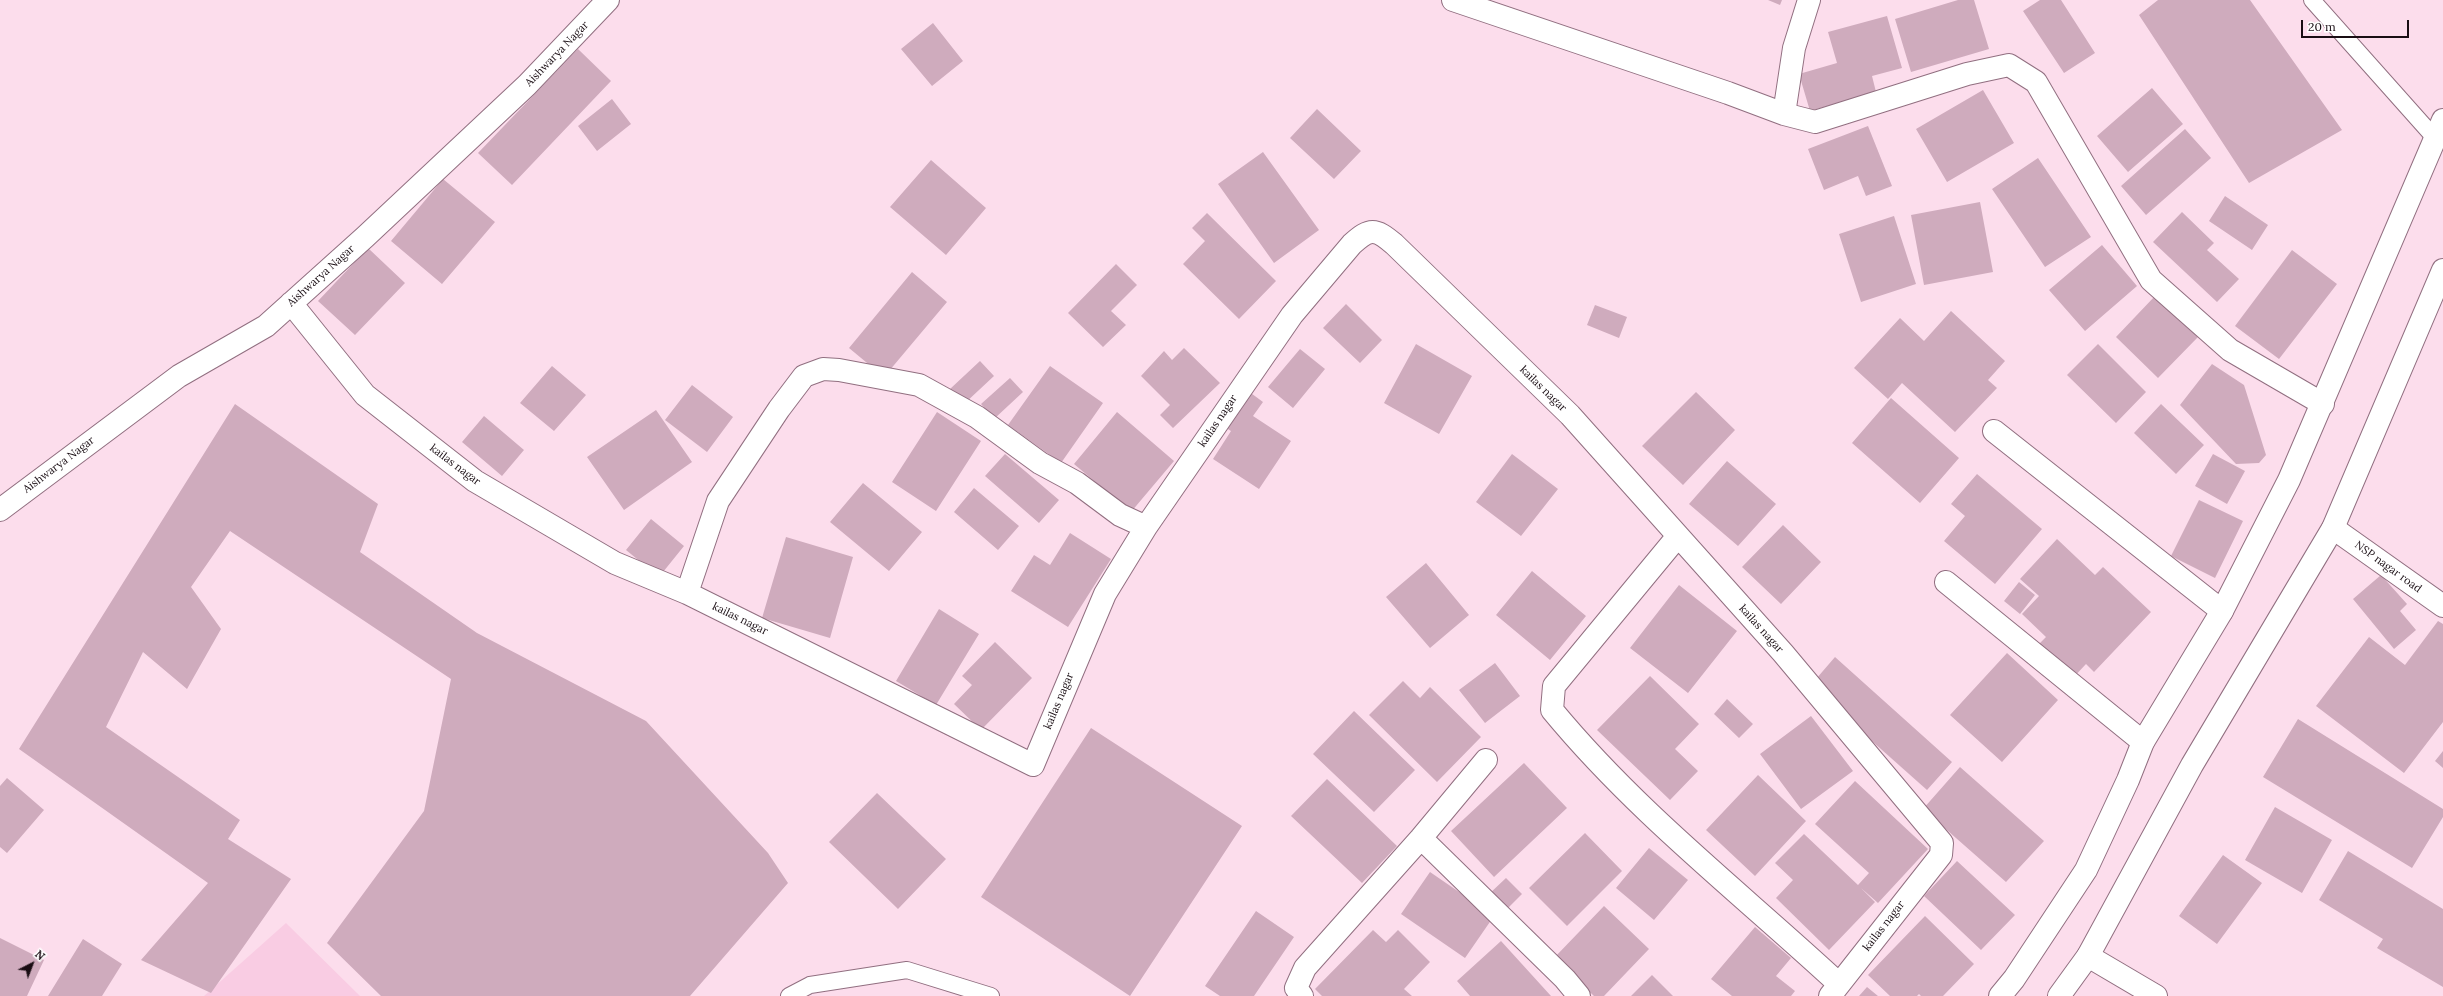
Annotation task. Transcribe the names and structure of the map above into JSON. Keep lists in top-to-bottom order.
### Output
{
  "streets": {
    "street": ["Aishwarya Nagar", "kailas nagar", "NSP nagar road"]
  },
  "crossings": [
    ["Aishwarya Nagar", "kailas nagar"]
  ],
  "scale_bar": "20 m",
  "north": "top right"
}
